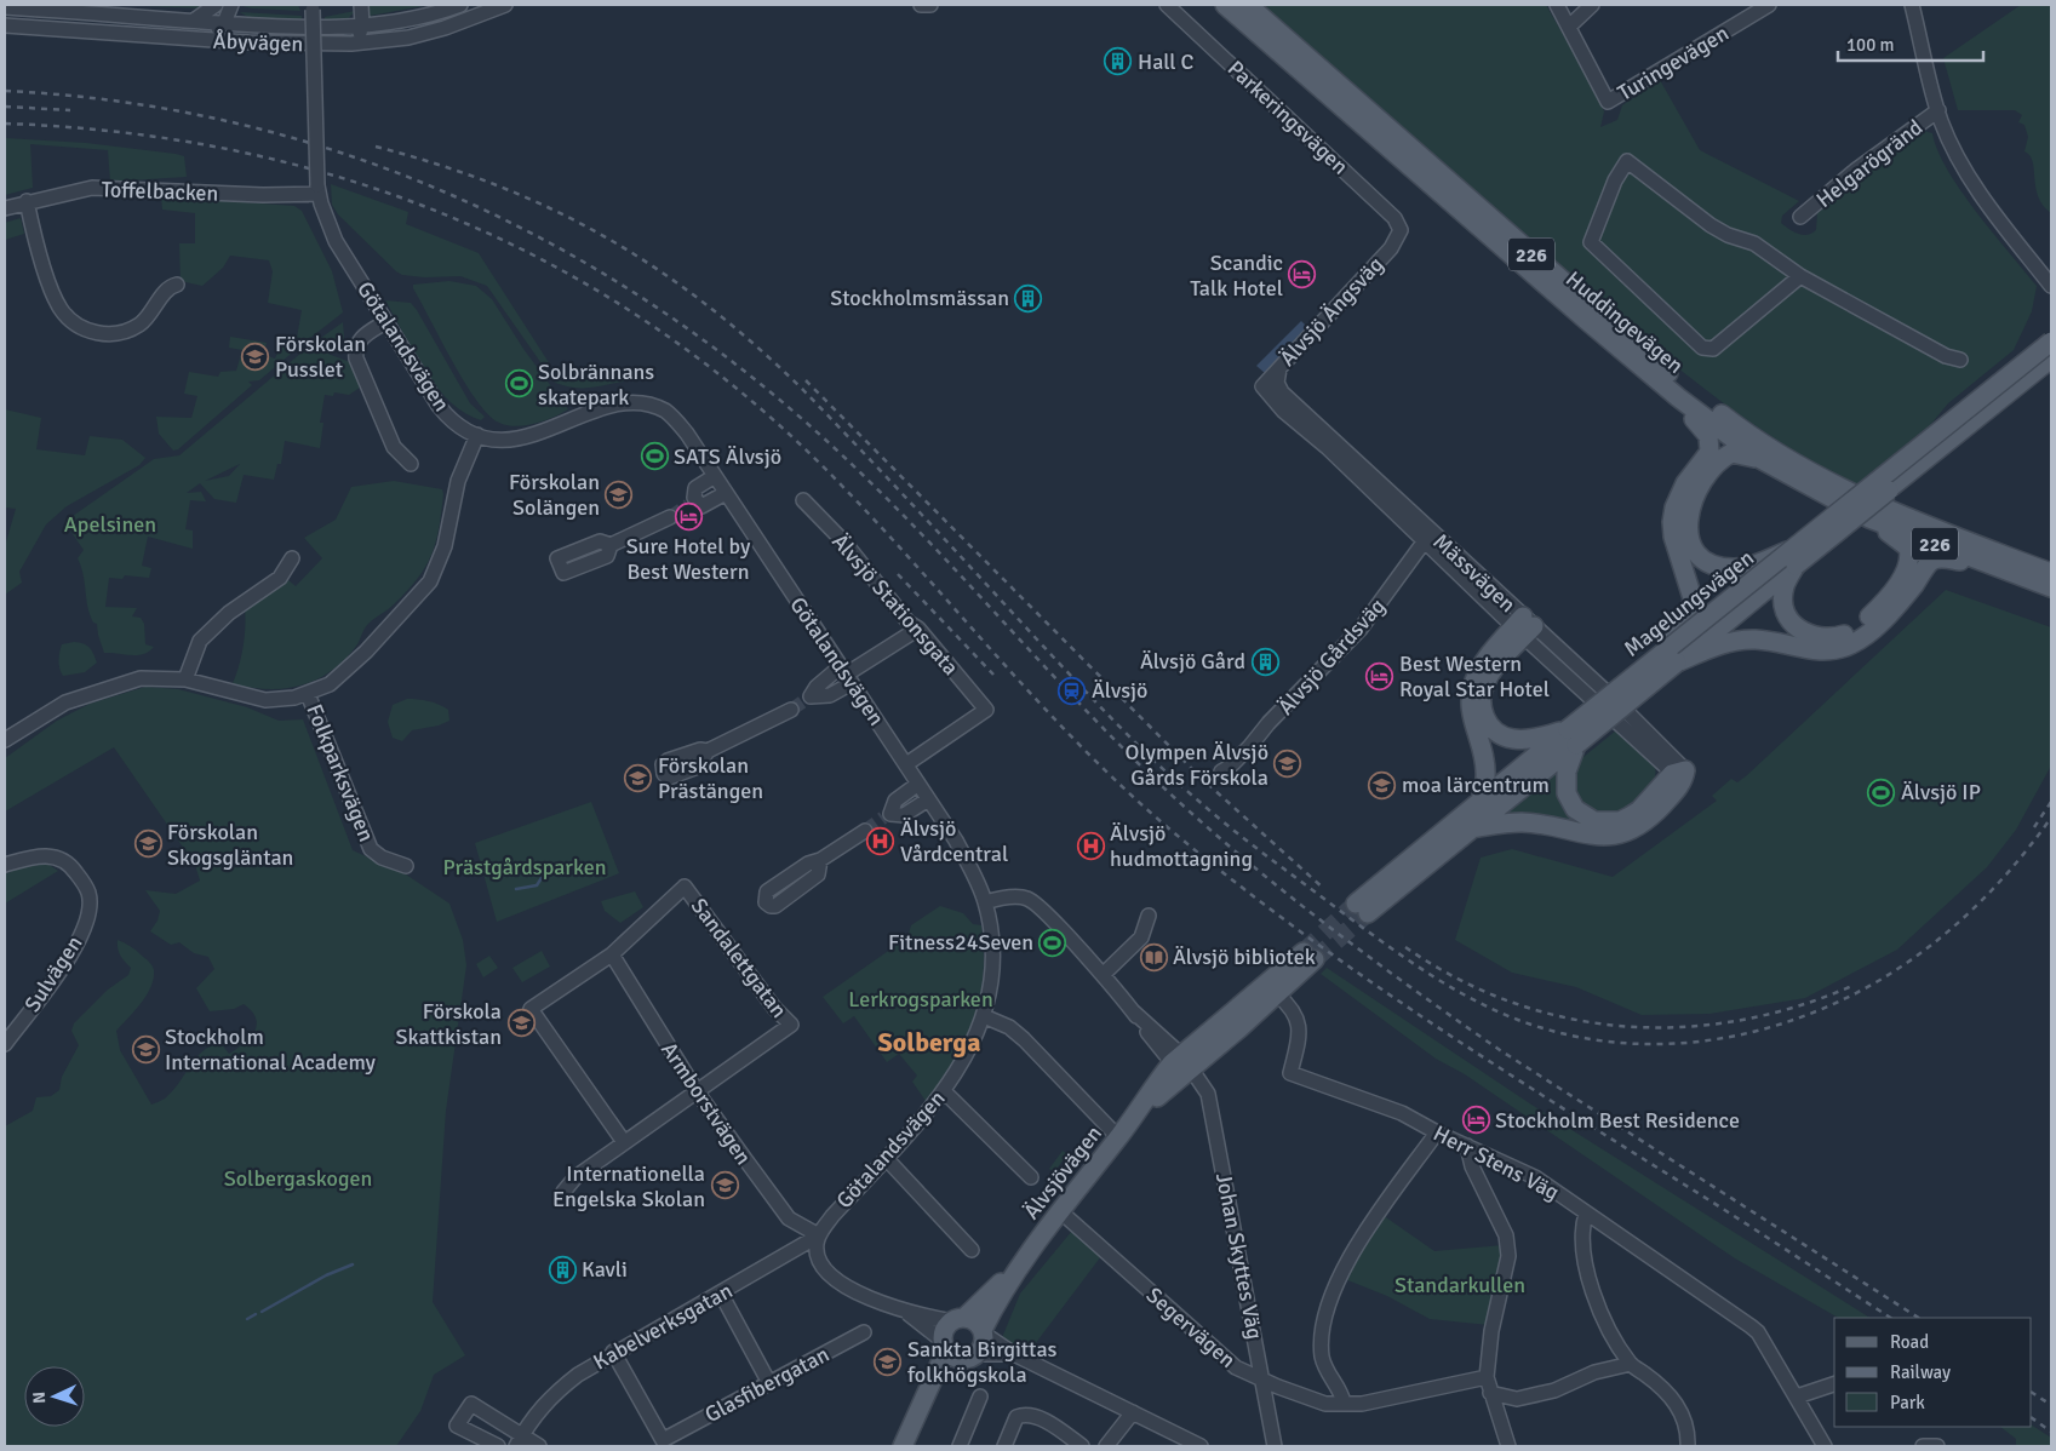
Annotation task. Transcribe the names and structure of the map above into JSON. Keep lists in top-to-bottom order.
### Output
{
  "streets": {
    "main road": [
      "226",
      "Huddingevägen",
      "Magelungsvägen",
      "Älvsjövägen"
    ],
    "street": [
      "Åbyvägen",
      "Turingevägen",
      "Parkeringsvägen",
      "Helgarögränd",
      "Toffelbacken",
      "Älvsjö Ängsväg",
      "Götalandsvägen",
      "Mässvägen",
      "Älvsjö Stationsgata",
      "Älvsjö Gårdsväg",
      "Folkparksvägen",
      "Sandalettgatan",
      "Sulvägen",
      "Armborstvägen",
      "Herr Stens Väg",
      "Johan Skyttes Väg",
      "Kabelverksgatan",
      "Segervägen",
      "Glasfibergatan"
    ]
  },
  "crossings": [
    ["Parkeringsvägen", "Älvsjö Ängsväg"],
    ["Toffelbacken", "Götalandsvägen"],
    ["Älvsjö Ängsväg", "Mässvägen"],
    ["Götalandsvägen", "Älvsjö Stationsgata"],
    ["Götalandsvägen", "Folkparksvägen"],
    ["Götalandsvägen", "Armborstvägen"],
    ["Götalandsvägen", "Johan Skyttes Väg"],
    ["Götalandsvägen", "Kabelverksgatan"],
    ["Mässvägen", "Älvsjö Gårdsväg"],
    ["Sandalettgatan", "Armborstvägen"],
    ["Armborstvägen", "Kabelverksgatan"],
    ["Älvsjövägen", "Johan Skyttes Väg"],
    ["Älvsjövägen", "Segervägen"],
    ["Johan Skyttes Väg", "Segervägen"],
    ["Kabelverksgatan", "Glasfibergatan"]
  ],
  "districts": ["Solberga"],
  "parks": [
    "Apelsinen",
    "Prästgårdsparken",
    "Lerkrogsparken",
    "Solbergaskogen",
    "Standarkullen"
  ],
  "places": {
    "building": [
      "Hall C",
      "Stockholmsmässan",
      "Älvsjö Gård",
      "Kavli"
    ],
    "hotel": [
      "Scandic Talk Hotel",
      "Sure Hotel by Best Western",
      "Best Western Royal Star Hotel",
      "Stockholm Best Residence"
    ],
    "school or university": [
      "Förskolan Pusslet",
      "Förskolan Solängen",
      "Olympen Älvsjö Gårds Förskola",
      "Förskolan Prästängen",
      "moa lärcentrum",
      "Förskolan Skogsgläntan",
      "Förskola Skattkistan",
      "Stockholm International Academy",
      "Internationella Engelska Skolan",
      "Sankta Birgittas folkhögskola"
    ],
    "sports": [
      "Solbrännans skatepark",
      "SATS Älvsjö",
      "Älvsjö IP",
      "Fitness24Seven"
    ],
    "station": ["Älvsjö"],
    "hospital": ["Älvsjö Vårdcentral", "Älvsjö hudmottagning"],
    "library": ["Älvsjö bibliotek"]
  },
  "legend": ["Road", "Railway", "Park"],
  "scale_bar": "100 m",
  "north": "left"
}
